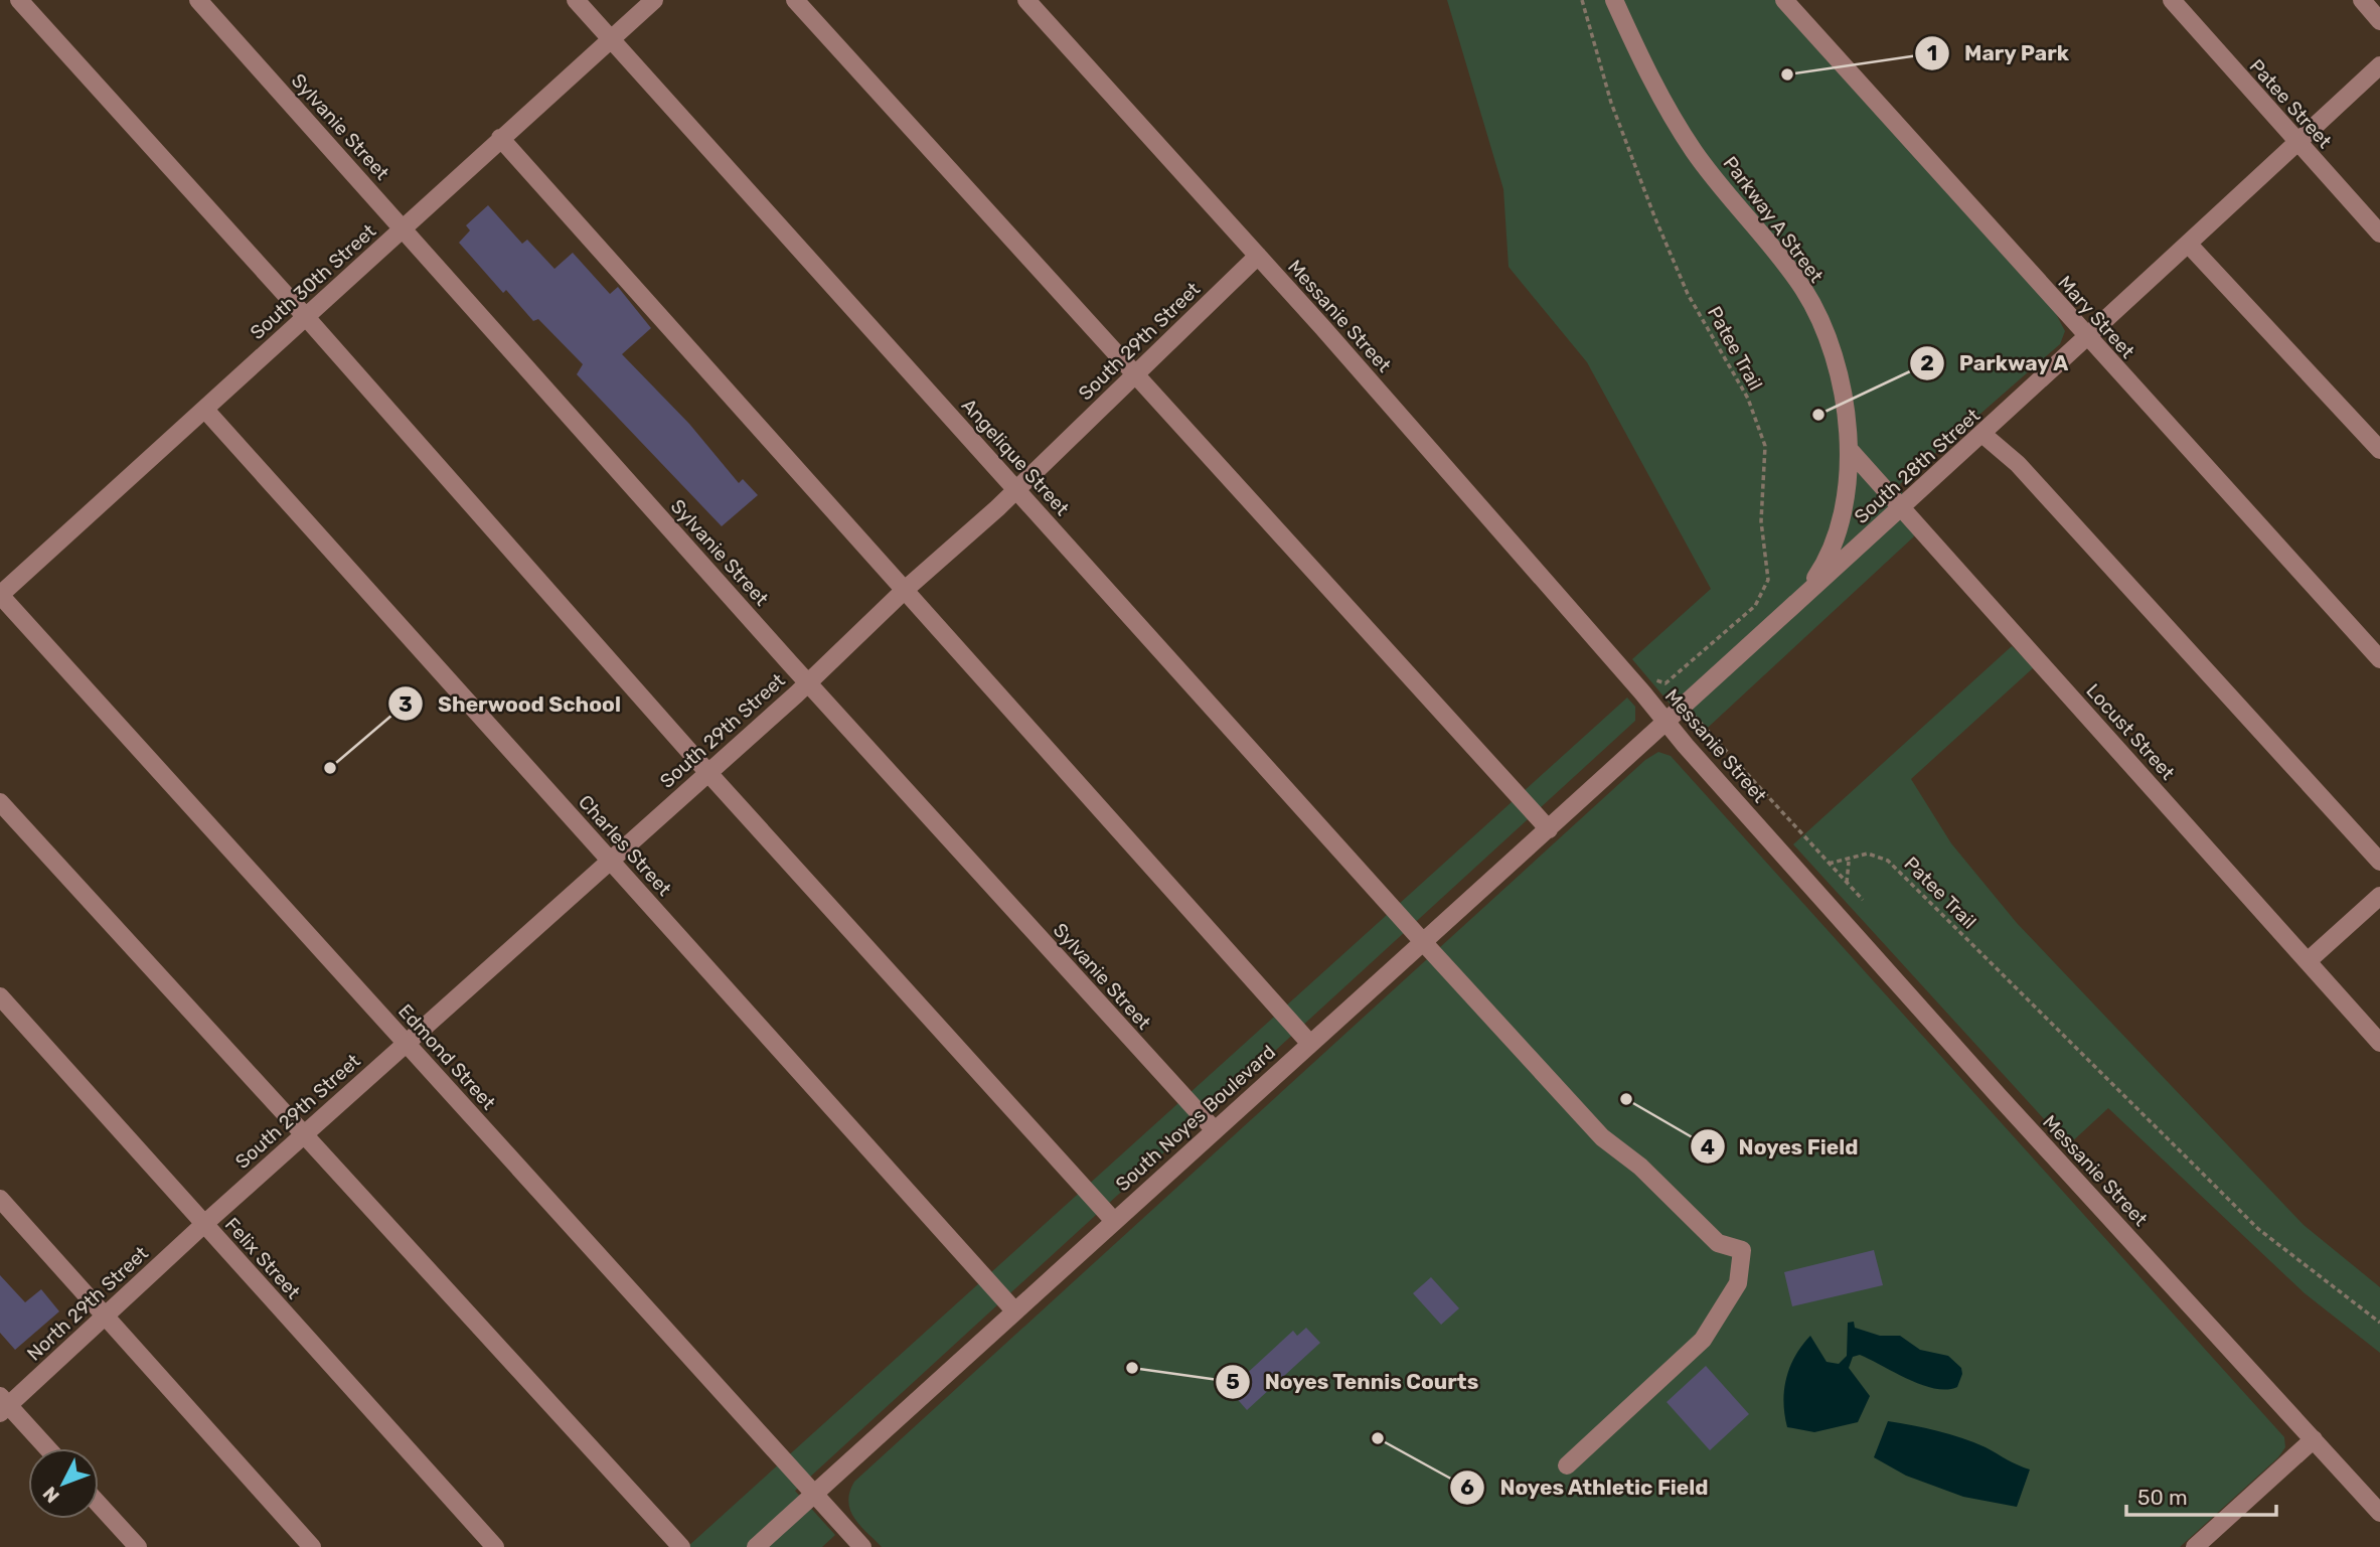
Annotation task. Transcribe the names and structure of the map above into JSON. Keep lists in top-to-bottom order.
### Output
{
  "streets": {
    "street": [
      "Patee Street",
      "Sylvanie Street",
      "Parkway A Street",
      "South 30th Street",
      "Messanie Street",
      "Mary Street",
      "South 29th Street",
      "Angelique Street",
      "South 28th Street",
      "Locust Street",
      "Charles Street",
      "Edmond Street",
      "South Noyes Boulevard",
      "Felix Street",
      "North 29th Street"
    ],
    "path": ["Patee Trail"]
  },
  "crossings": [
    ["Patee Street", "South 28th Street"],
    ["Sylvanie Street", "South 30th Street"],
    ["Sylvanie Street", "South 29th Street"],
    ["Sylvanie Street", "South Noyes Boulevard"],
    ["Parkway A Street", "South 28th Street"],
    ["Parkway A Street", "Locust Street"],
    ["South 30th Street", "Angelique Street"],
    ["South 30th Street", "Charles Street"],
    ["South 30th Street", "Edmond Street"],
    ["Messanie Street", "South 29th Street"],
    ["Messanie Street", "Patee Trail"],
    ["Messanie Street", "South 28th Street"],
    ["Messanie Street", "South Noyes Boulevard"],
    ["Mary Street", "South 28th Street"],
    ["South 29th Street", "Angelique Street"],
    ["South 29th Street", "Charles Street"],
    ["South 29th Street", "Edmond Street"],
    ["South 29th Street", "Felix Street"],
    ["South 29th Street", "North 29th Street"],
    ["Angelique Street", "South Noyes Boulevard"],
    ["South 28th Street", "Locust Street"],
    ["South 28th Street", "South Noyes Boulevard"],
    ["Charles Street", "South Noyes Boulevard"],
    ["Edmond Street", "South Noyes Boulevard"],
    ["Felix Street", "North 29th Street"]
  ],
  "places": [
    "Mary Park",
    "Parkway A",
    "Sherwood School",
    "Noyes Field",
    "Noyes Tennis Courts",
    "Noyes Athletic Field"
  ],
  "scale_bar": "50 m",
  "north": "bottom left"
}
